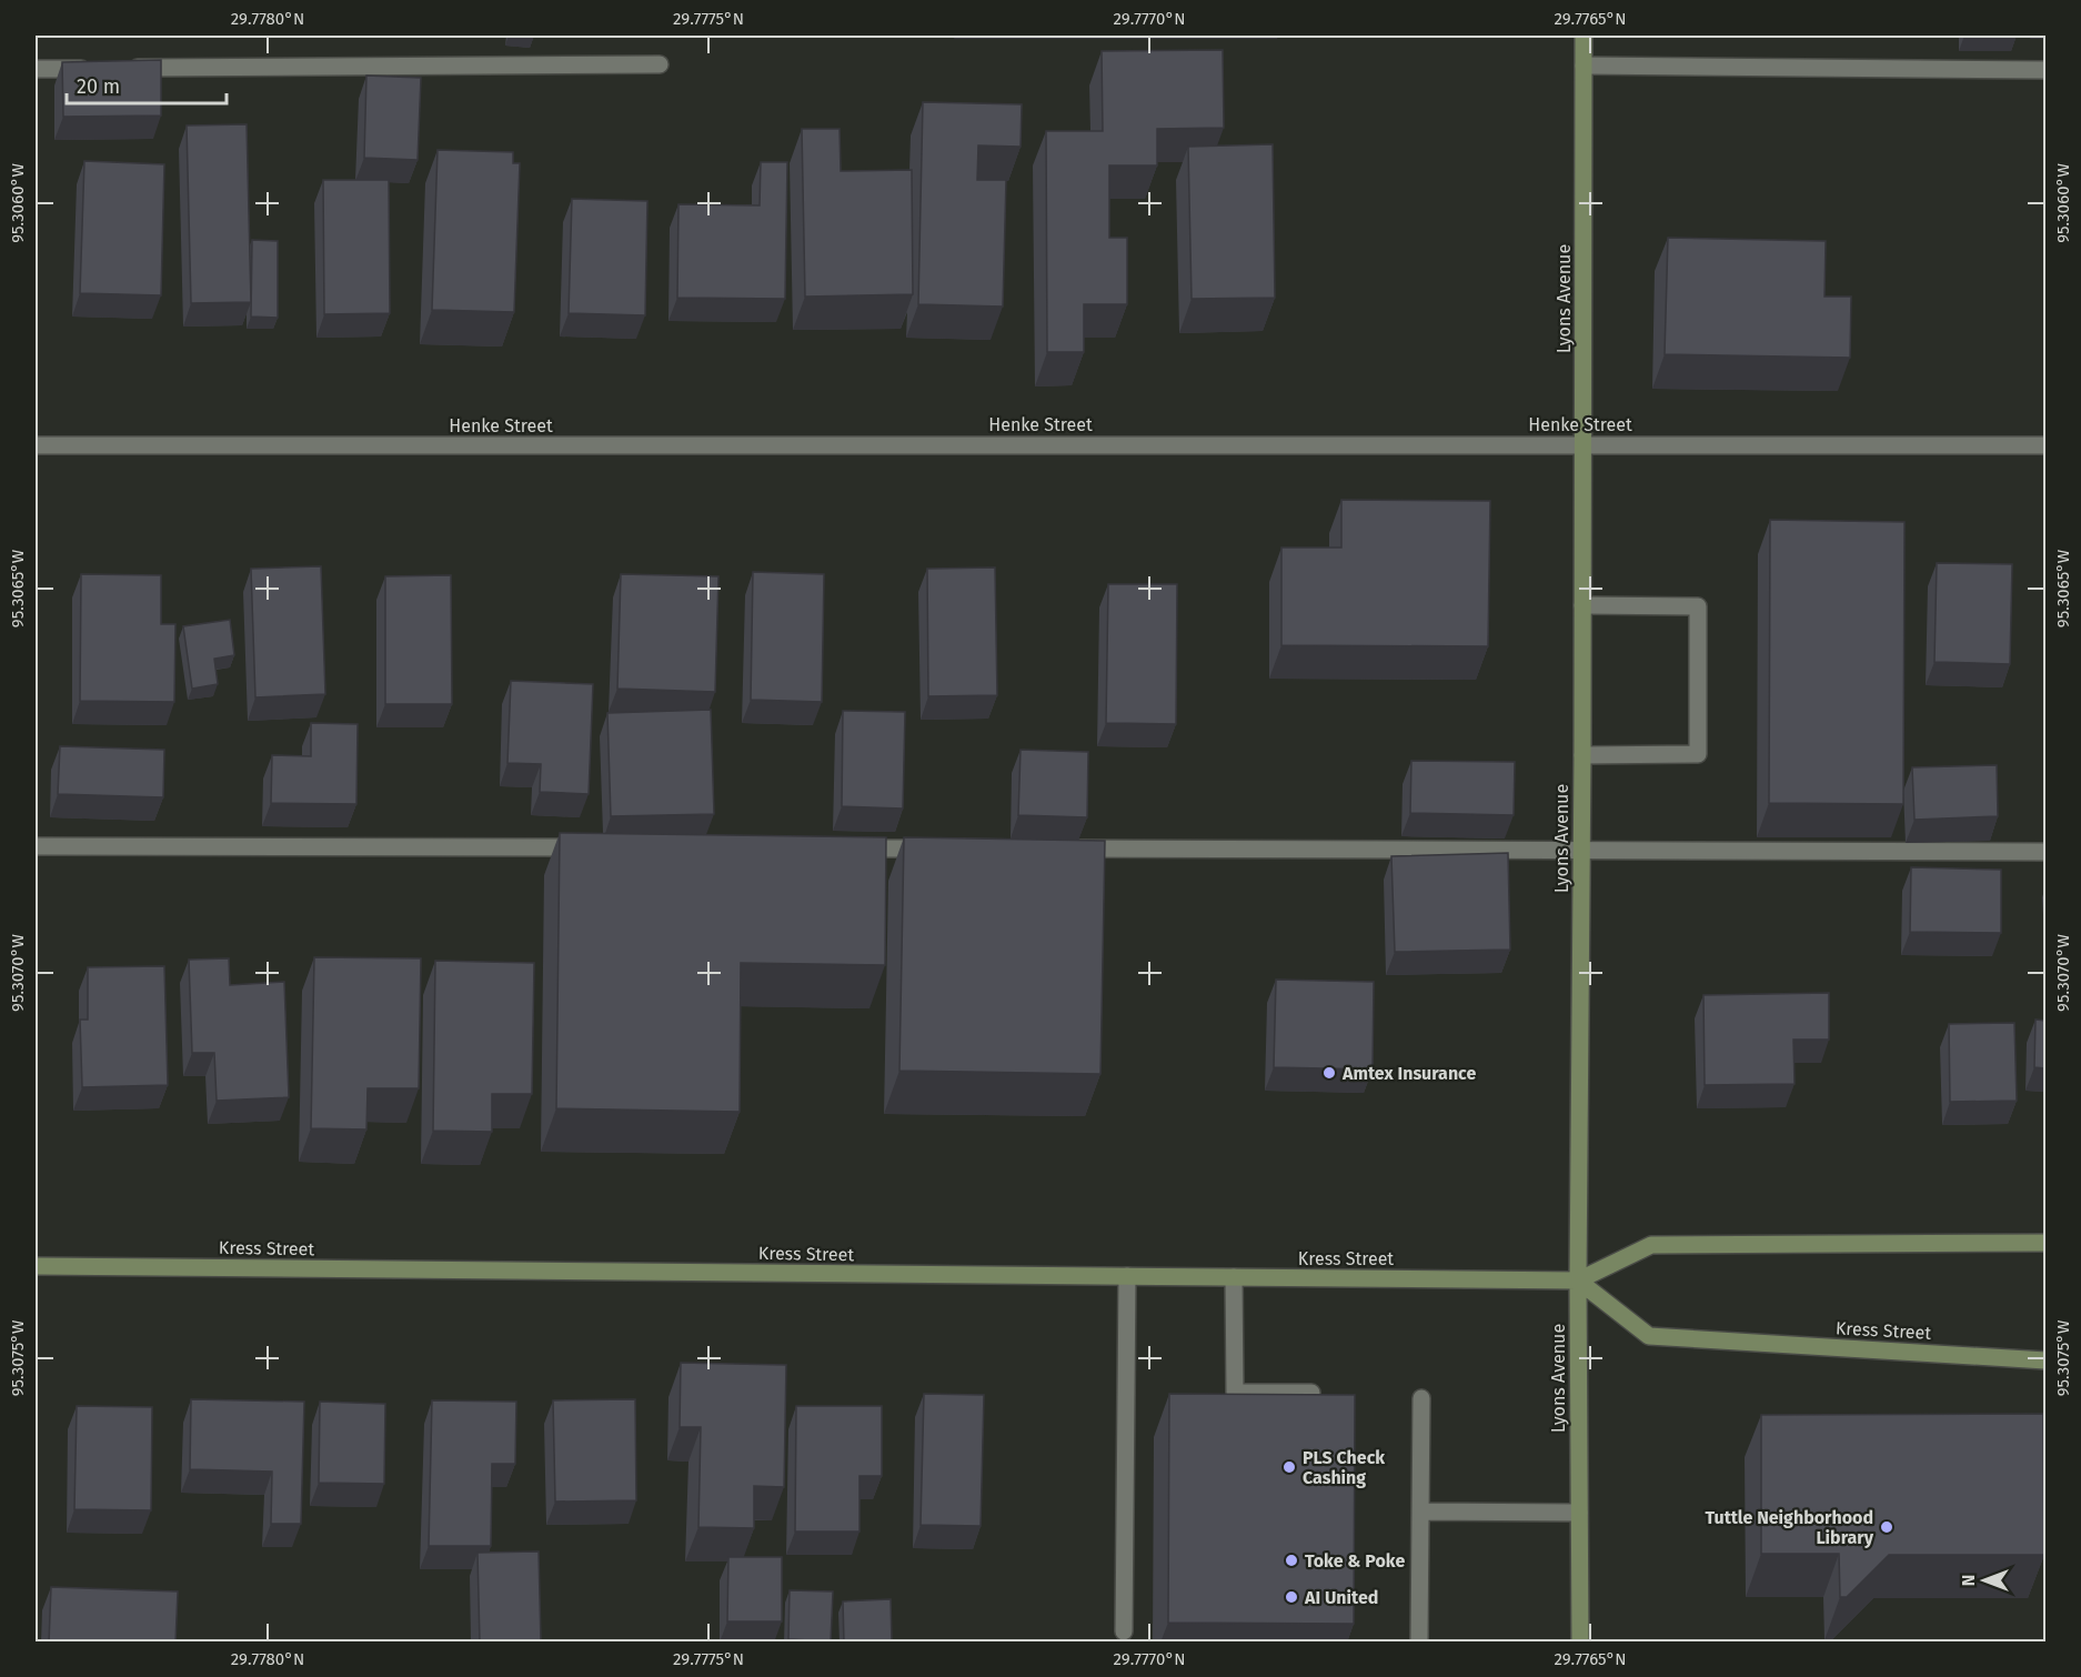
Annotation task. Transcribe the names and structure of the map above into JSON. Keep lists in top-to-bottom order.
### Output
{
  "streets": {
    "street": ["Lyons Avenue", "Henke Street", "Kress Street"]
  },
  "crossings": [
    ["Lyons Avenue", "Henke Street"],
    ["Lyons Avenue", "Kress Street"]
  ],
  "places": [
    "Amtex Insurance",
    "PLS Check Cashing",
    "Tuttle Neighborhood Library",
    "Toke & Poke",
    "AI United"
  ],
  "scale_bar": "20 m",
  "north": "left",
  "coordinates": [
    "29.7780°N",
    "29.7775°N",
    "29.7770°N",
    "29.7765°N",
    "95.3060°W",
    "95.3065°W",
    "95.3070°W",
    "95.3075°W"
  ]
}
